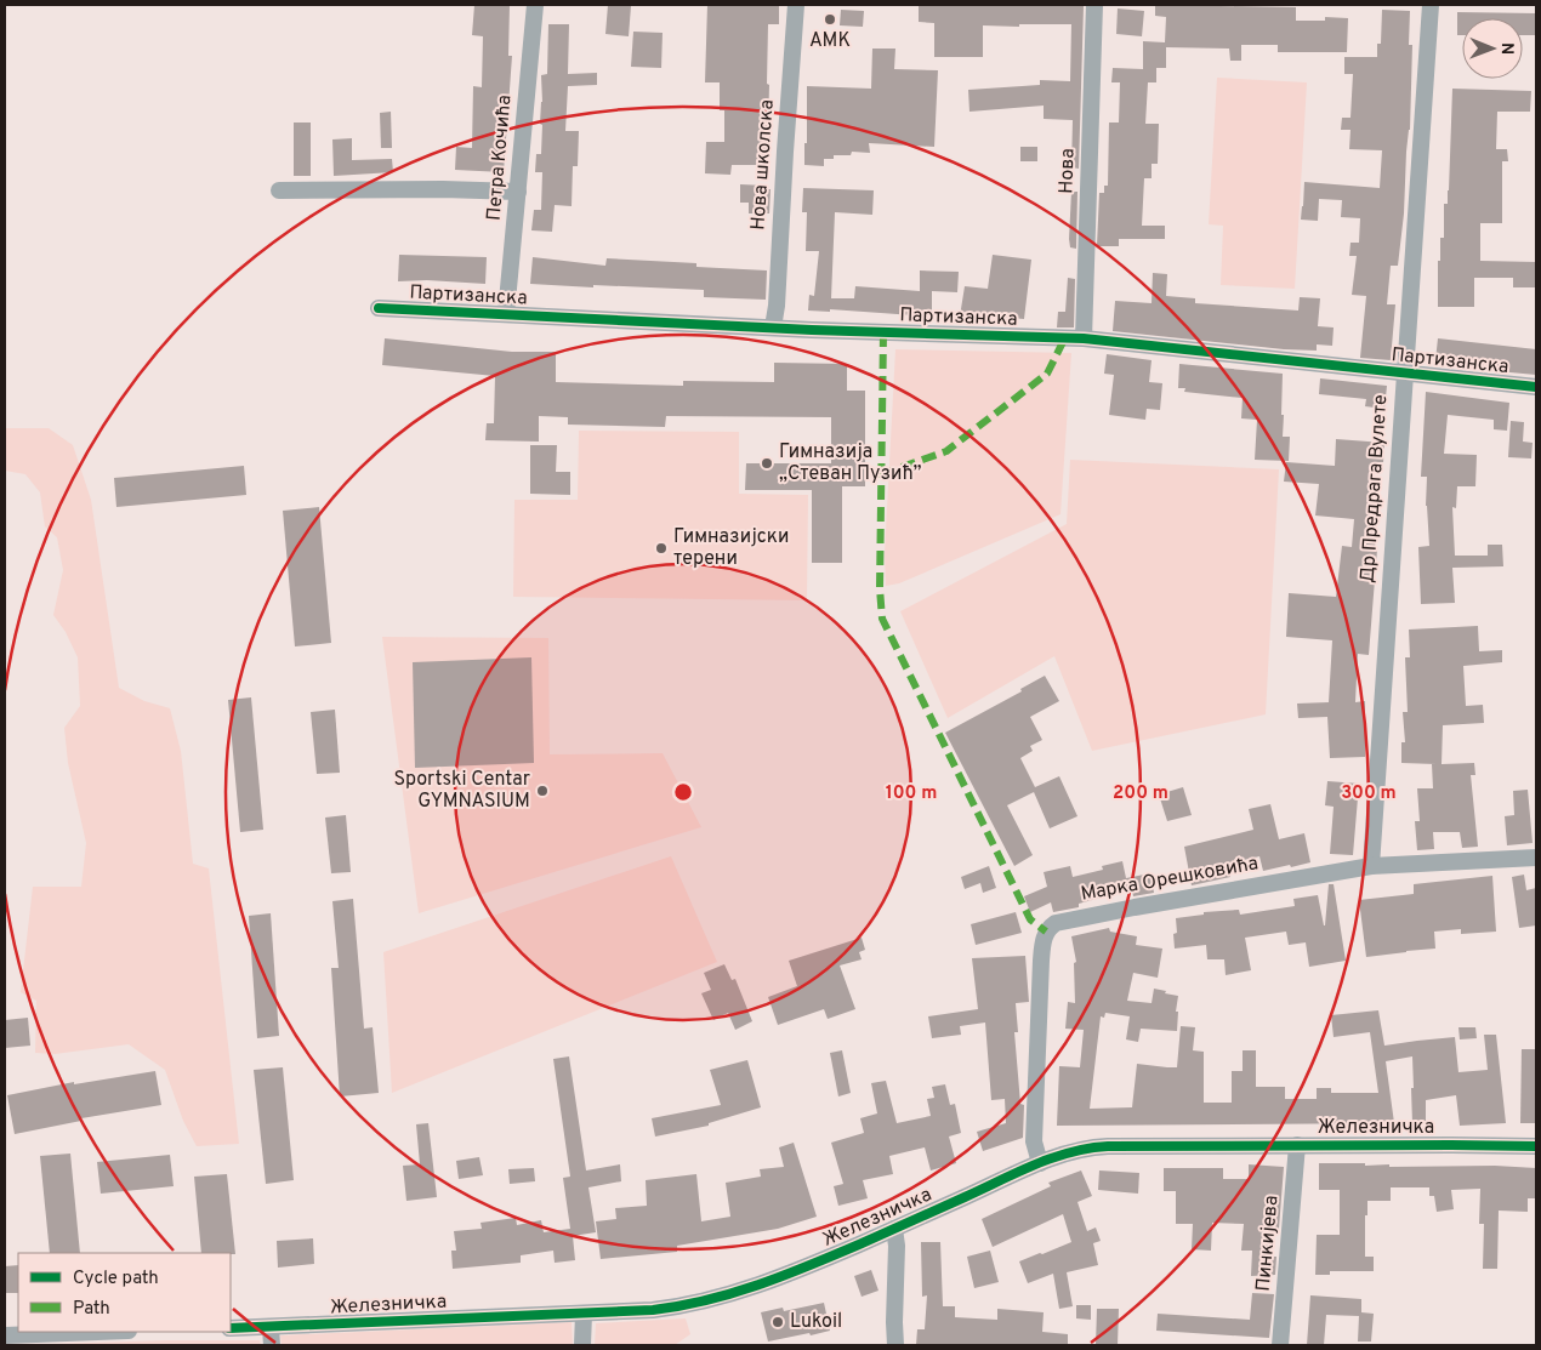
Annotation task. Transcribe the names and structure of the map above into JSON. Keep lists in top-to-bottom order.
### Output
{
  "streets": {
    "street": [
      "Петра Кочића",
      "Нова школска",
      "Нова",
      "Партизанска",
      "Др Предрага Вулете",
      "Марка Орешковића",
      "Железничка",
      "Пинкијева"
    ]
  },
  "crossings": [
    ["Петра Кочића", "Партизанска"],
    ["Нова школска", "Партизанска"],
    ["Нова", "Партизанска"],
    ["Партизанска", "Др Предрага Вулете"],
    ["Др Предрага Вулете", "Марка Орешковића"],
    ["Марка Орешковића", "Железничка"],
    ["Железничка", "Пинкијева"]
  ],
  "places": [
    "АМК",
    "Гимназија „Стеван Пузић”",
    "Гимназијски терени",
    "Sportski Centar GYMNASIUM",
    "Lukoil"
  ],
  "legend": ["Cycle path", "Path"],
  "north": "right",
  "rings": ["100 m", "200 m", "300 m"]
}
